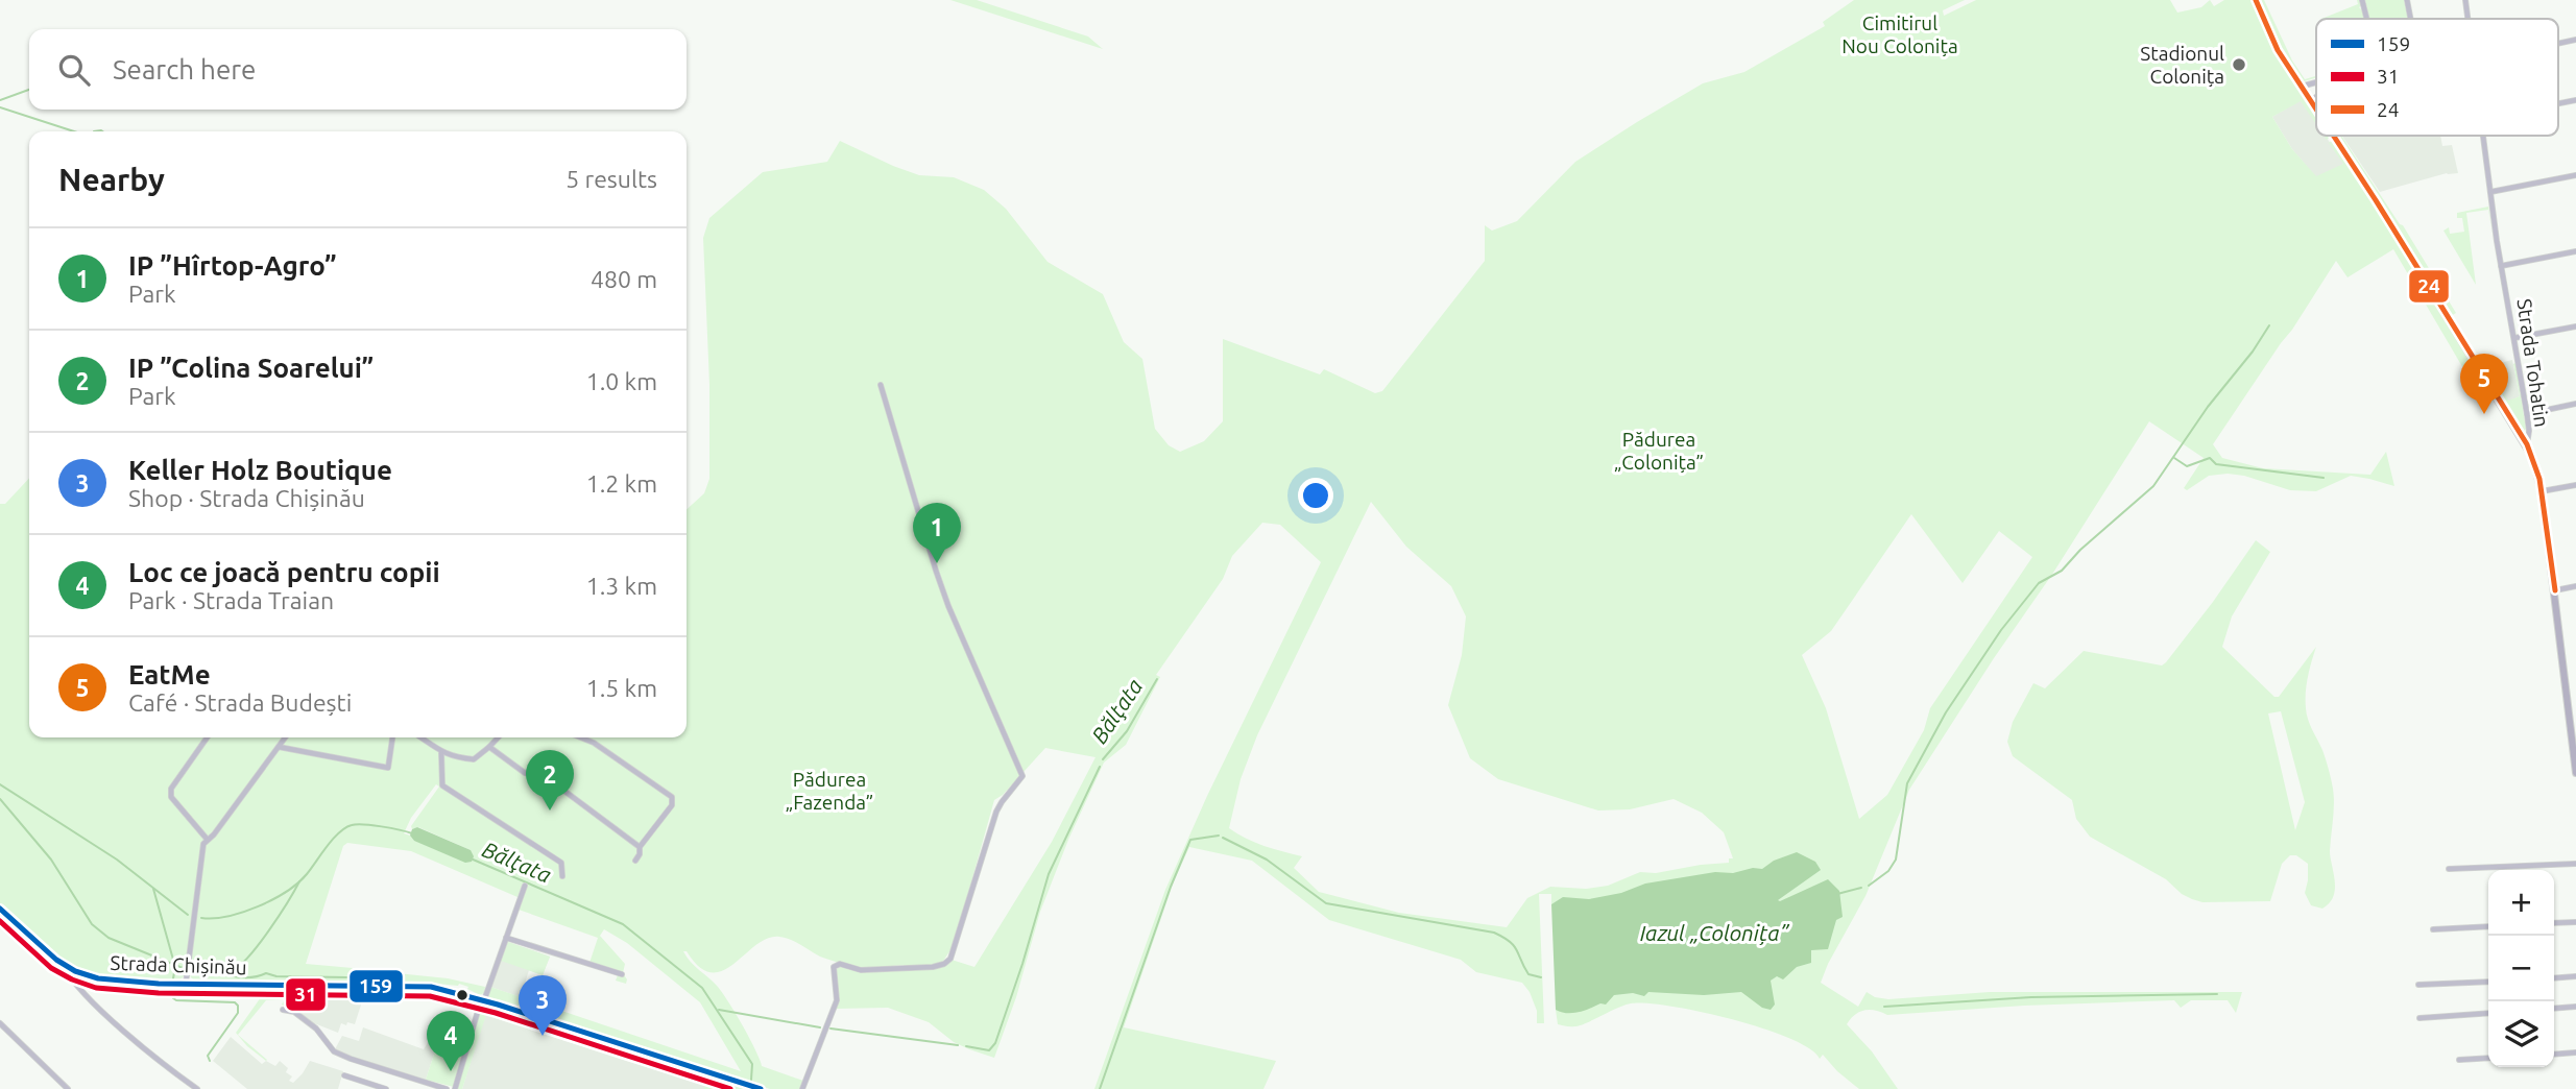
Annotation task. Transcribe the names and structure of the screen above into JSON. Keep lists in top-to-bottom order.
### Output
{
  "streets": {
    "street": ["Strada Tohatin", "Strada Chișinău"]
  },
  "water": ["Bălţata", "Iazul „Colonița”"],
  "parks": ["Cimitirul Nou Colonița", "Pădurea „Colonița”", "Pădurea „Fazenda”"],
  "places": ["Stadionul Colonița"],
  "lines": ["transit line 24", "transit line 159", "transit line 31"],
  "legend": ["159", "31", "24"],
  "page": {
    "search": "Search here",
    "heading": ["Nearby", "5 results"],
    "list": [
      {
        "mark": "1",
        "name": "IP ”Hîrtop-Agro”",
        "note": "Park",
        "value": "480 m"
      },
      {
        "mark": "2",
        "name": "IP ”Colina Soarelui”",
        "note": "Park",
        "value": "1.0 km"
      },
      {
        "mark": "3",
        "name": "Keller Holz Boutique",
        "note": "Shop · Strada Chișinău",
        "value": "1.2 km"
      },
      {
        "mark": "4",
        "name": "Loc ce joacă pentru copii",
        "note": "Park · Strada Traian",
        "value": "1.3 km"
      },
      {
        "mark": "5",
        "name": "EatMe",
        "note": "Café · Strada Budești",
        "value": "1.5 km"
      }
    ],
    "pins": [
      "5",
      "1",
      "2",
      "3",
      "4"
    ],
    "map_buttons": ["+", "−"]
  }
}
